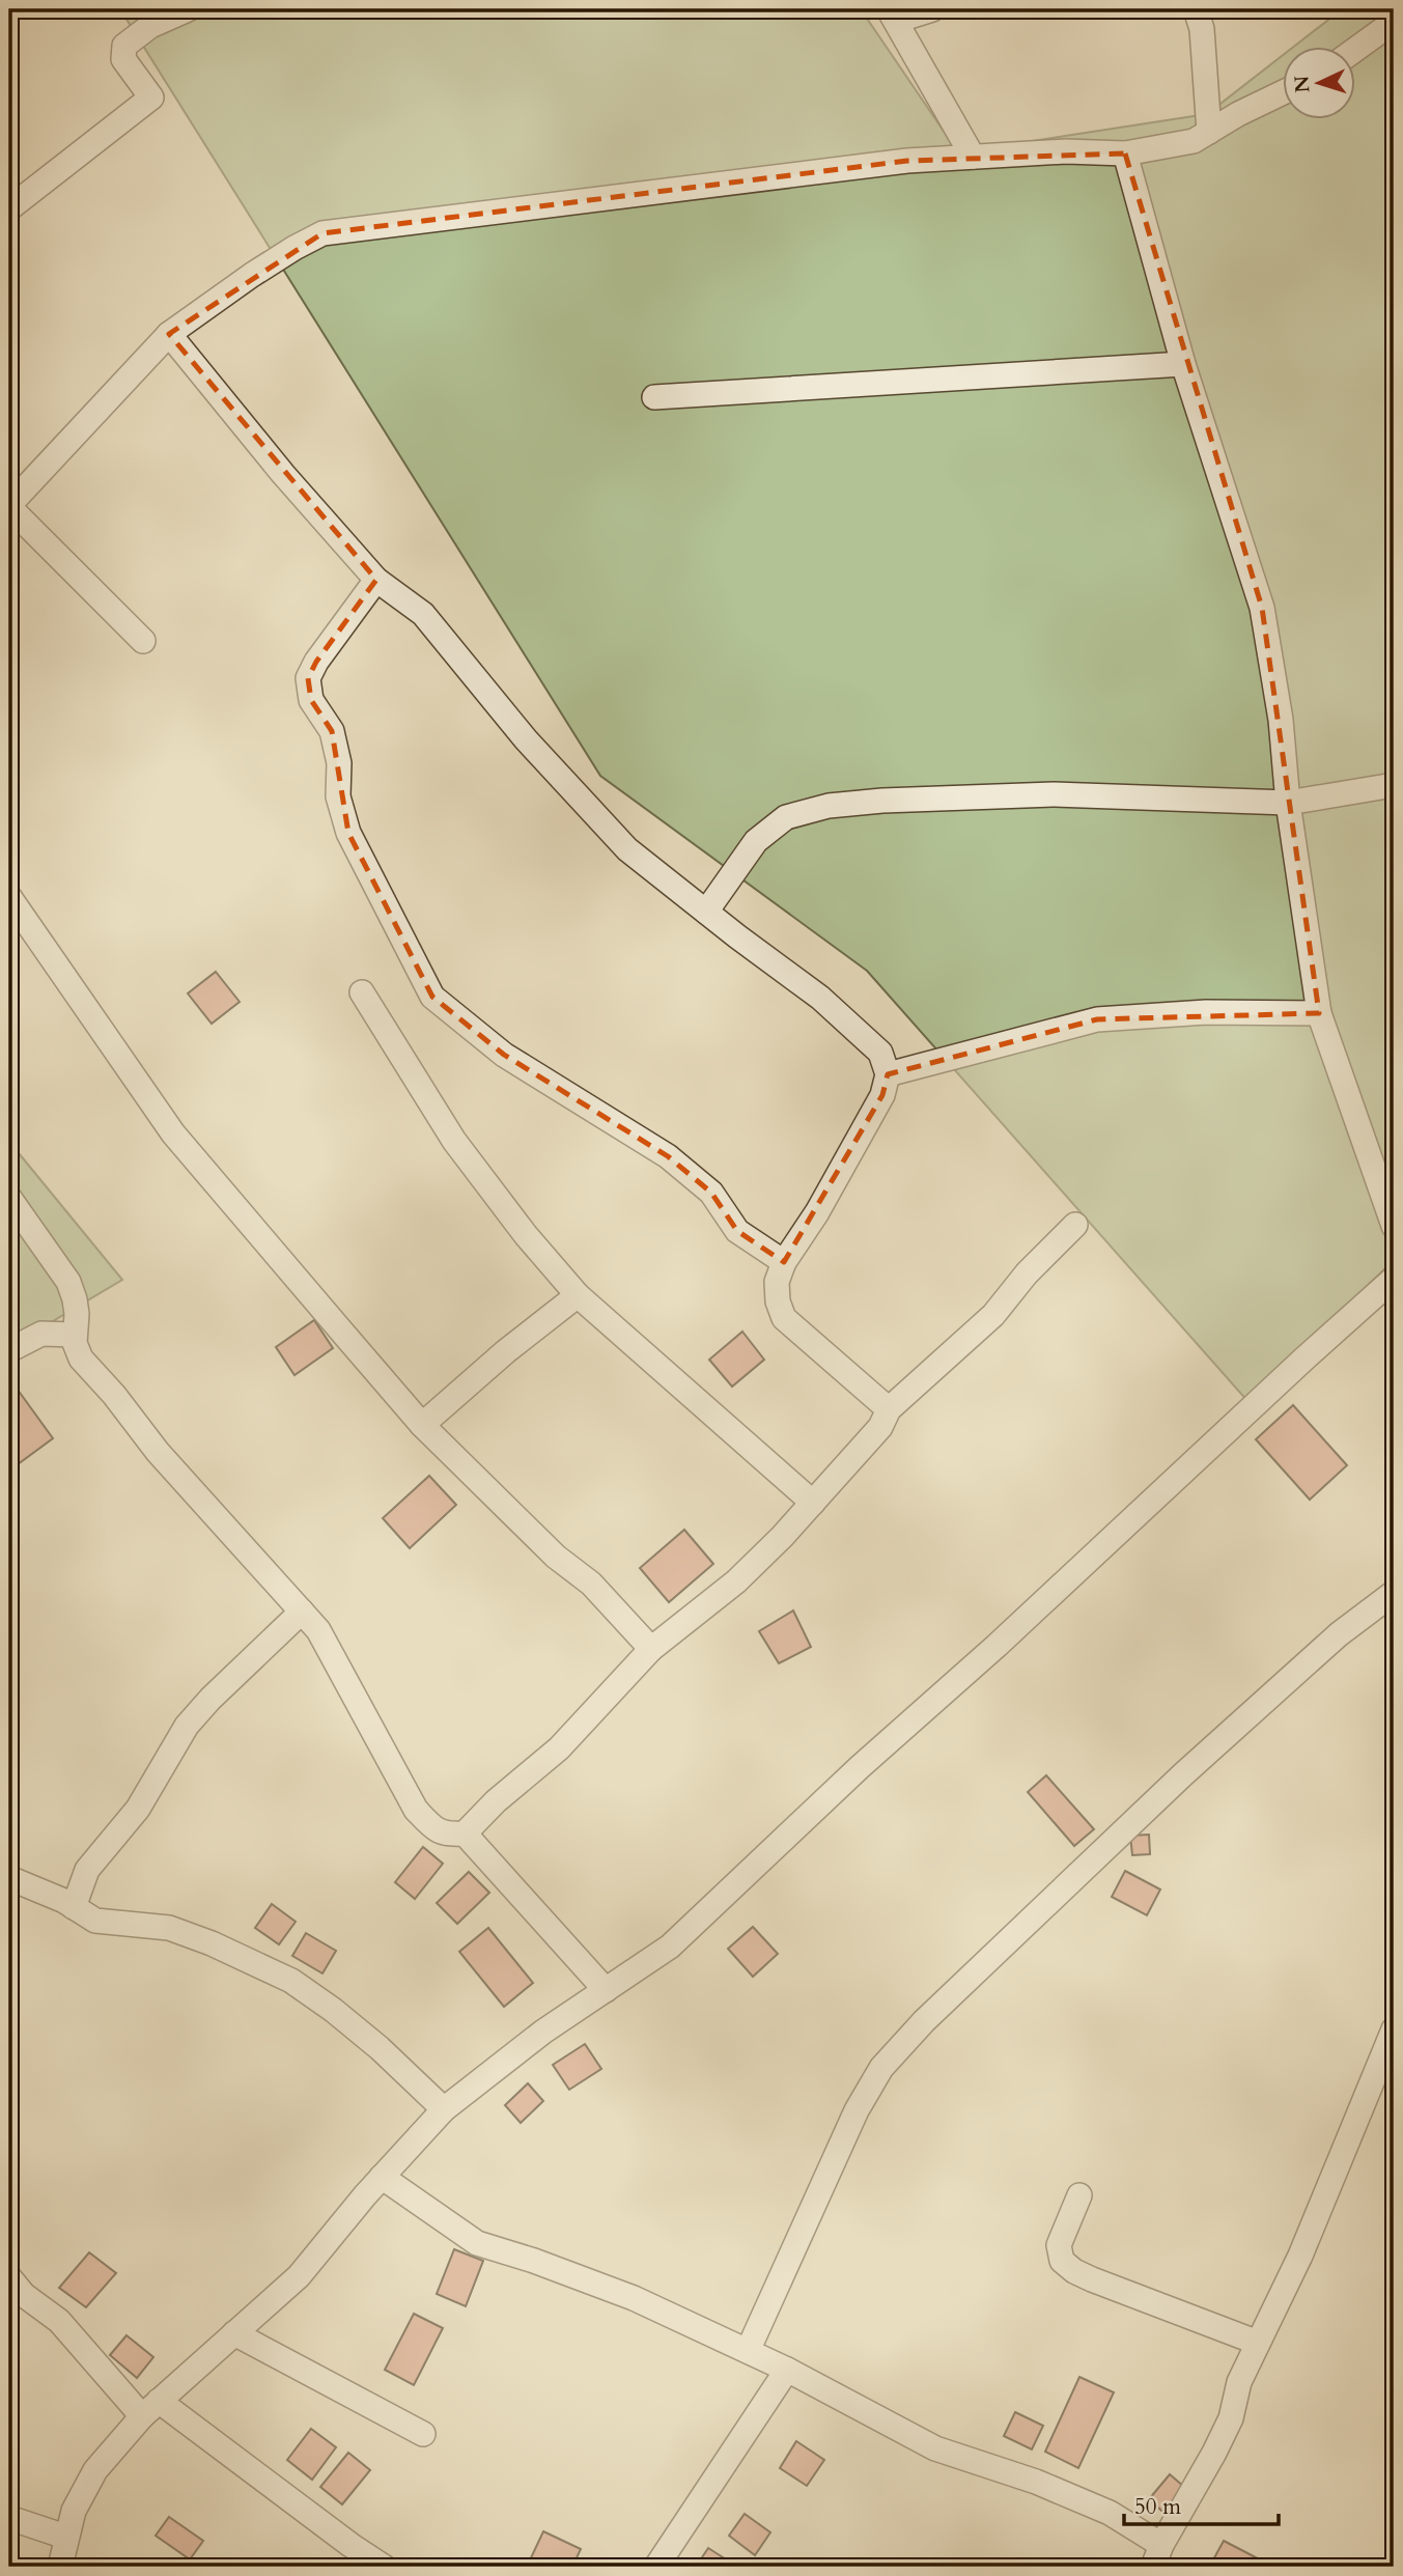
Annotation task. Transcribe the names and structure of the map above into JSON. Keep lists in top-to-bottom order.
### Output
{
  "scale_bar": "50 m",
  "north": "left"
}
